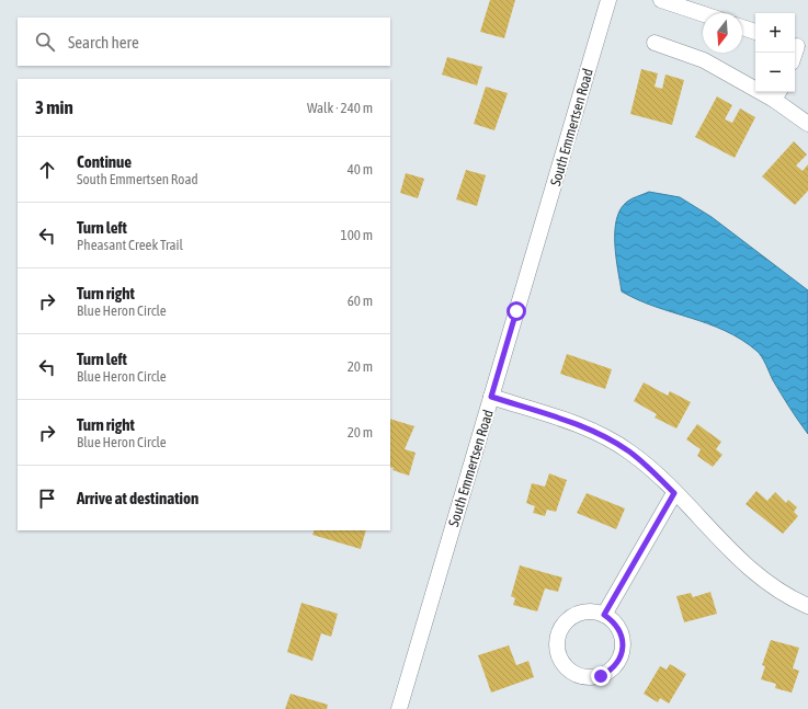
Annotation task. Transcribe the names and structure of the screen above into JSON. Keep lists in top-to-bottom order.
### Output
{
  "streets": {
    "street": ["South Emmertsen Road"]
  },
  "north": "bottom",
  "page": {
    "map_buttons": ["+", "−"],
    "search": "Search here",
    "heading": ["3 min", "Walk · 240 m"],
    "list": [
      ["Continue", "South Emmertsen Road", "40 m"],
      ["Turn left", "Pheasant Creek Trail", "100 m"],
      ["Turn right", "Blue Heron Circle", "60 m"],
      ["Turn left", "Blue Heron Circle", "20 m"],
      ["Turn right", "Blue Heron Circle", "20 m"],
      "Arrive at destination"
    ]
  }
}
